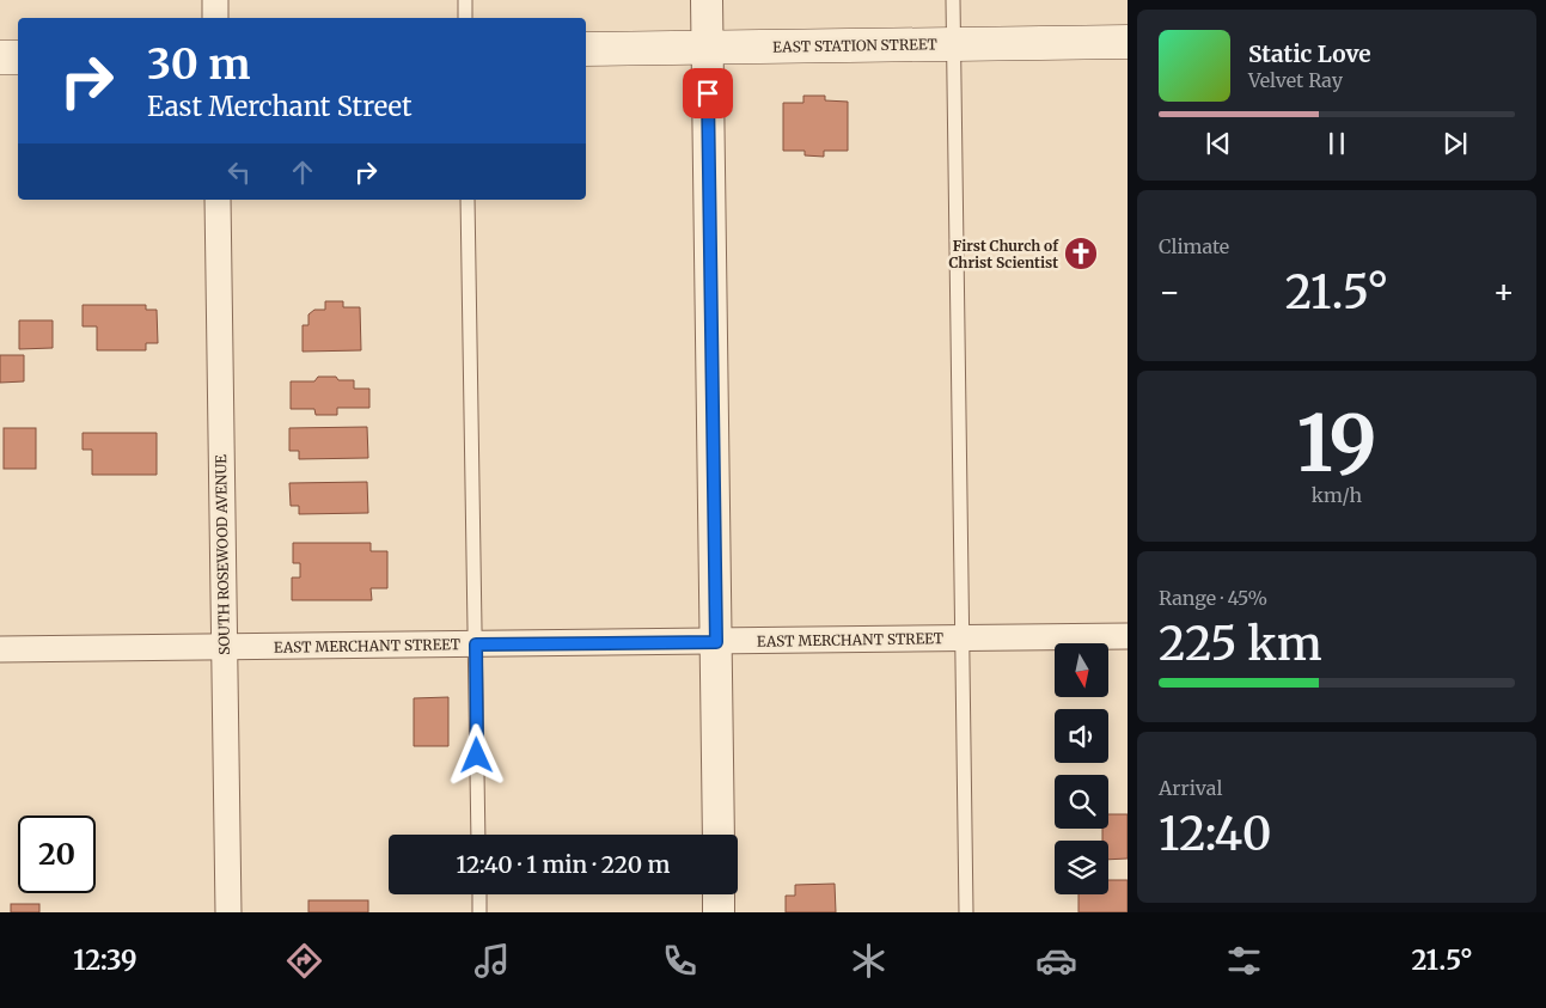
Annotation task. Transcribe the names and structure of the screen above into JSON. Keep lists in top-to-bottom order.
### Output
{
  "streets": {
    "main road": ["EAST STATION STREET"],
    "street": ["SOUTH ROSEWOOD AVENUE", "EAST MERCHANT STREET"]
  },
  "crossings": [
    ["SOUTH ROSEWOOD AVENUE", "EAST MERCHANT STREET"]
  ],
  "places": {
    "church": ["First Church of Christ Scientist"]
  },
  "north": "bottom",
  "page": {
    "turn": ["30 m", "East Merchant Street"],
    "song": ["Static Love", "Velvet Ray"],
    "tile": [
      "Climate",
      ["19", "km/h"],
      ["Range · 45%", "225 km"],
      ["Arrival", "12:40"]
    ],
    "heat": ["−", "21.5°", "+"],
    "limit": "20",
    "trip": "12:40 · 1 min · 220 m",
    "tabs": ["12:39", "21.5°"]
  }
}
